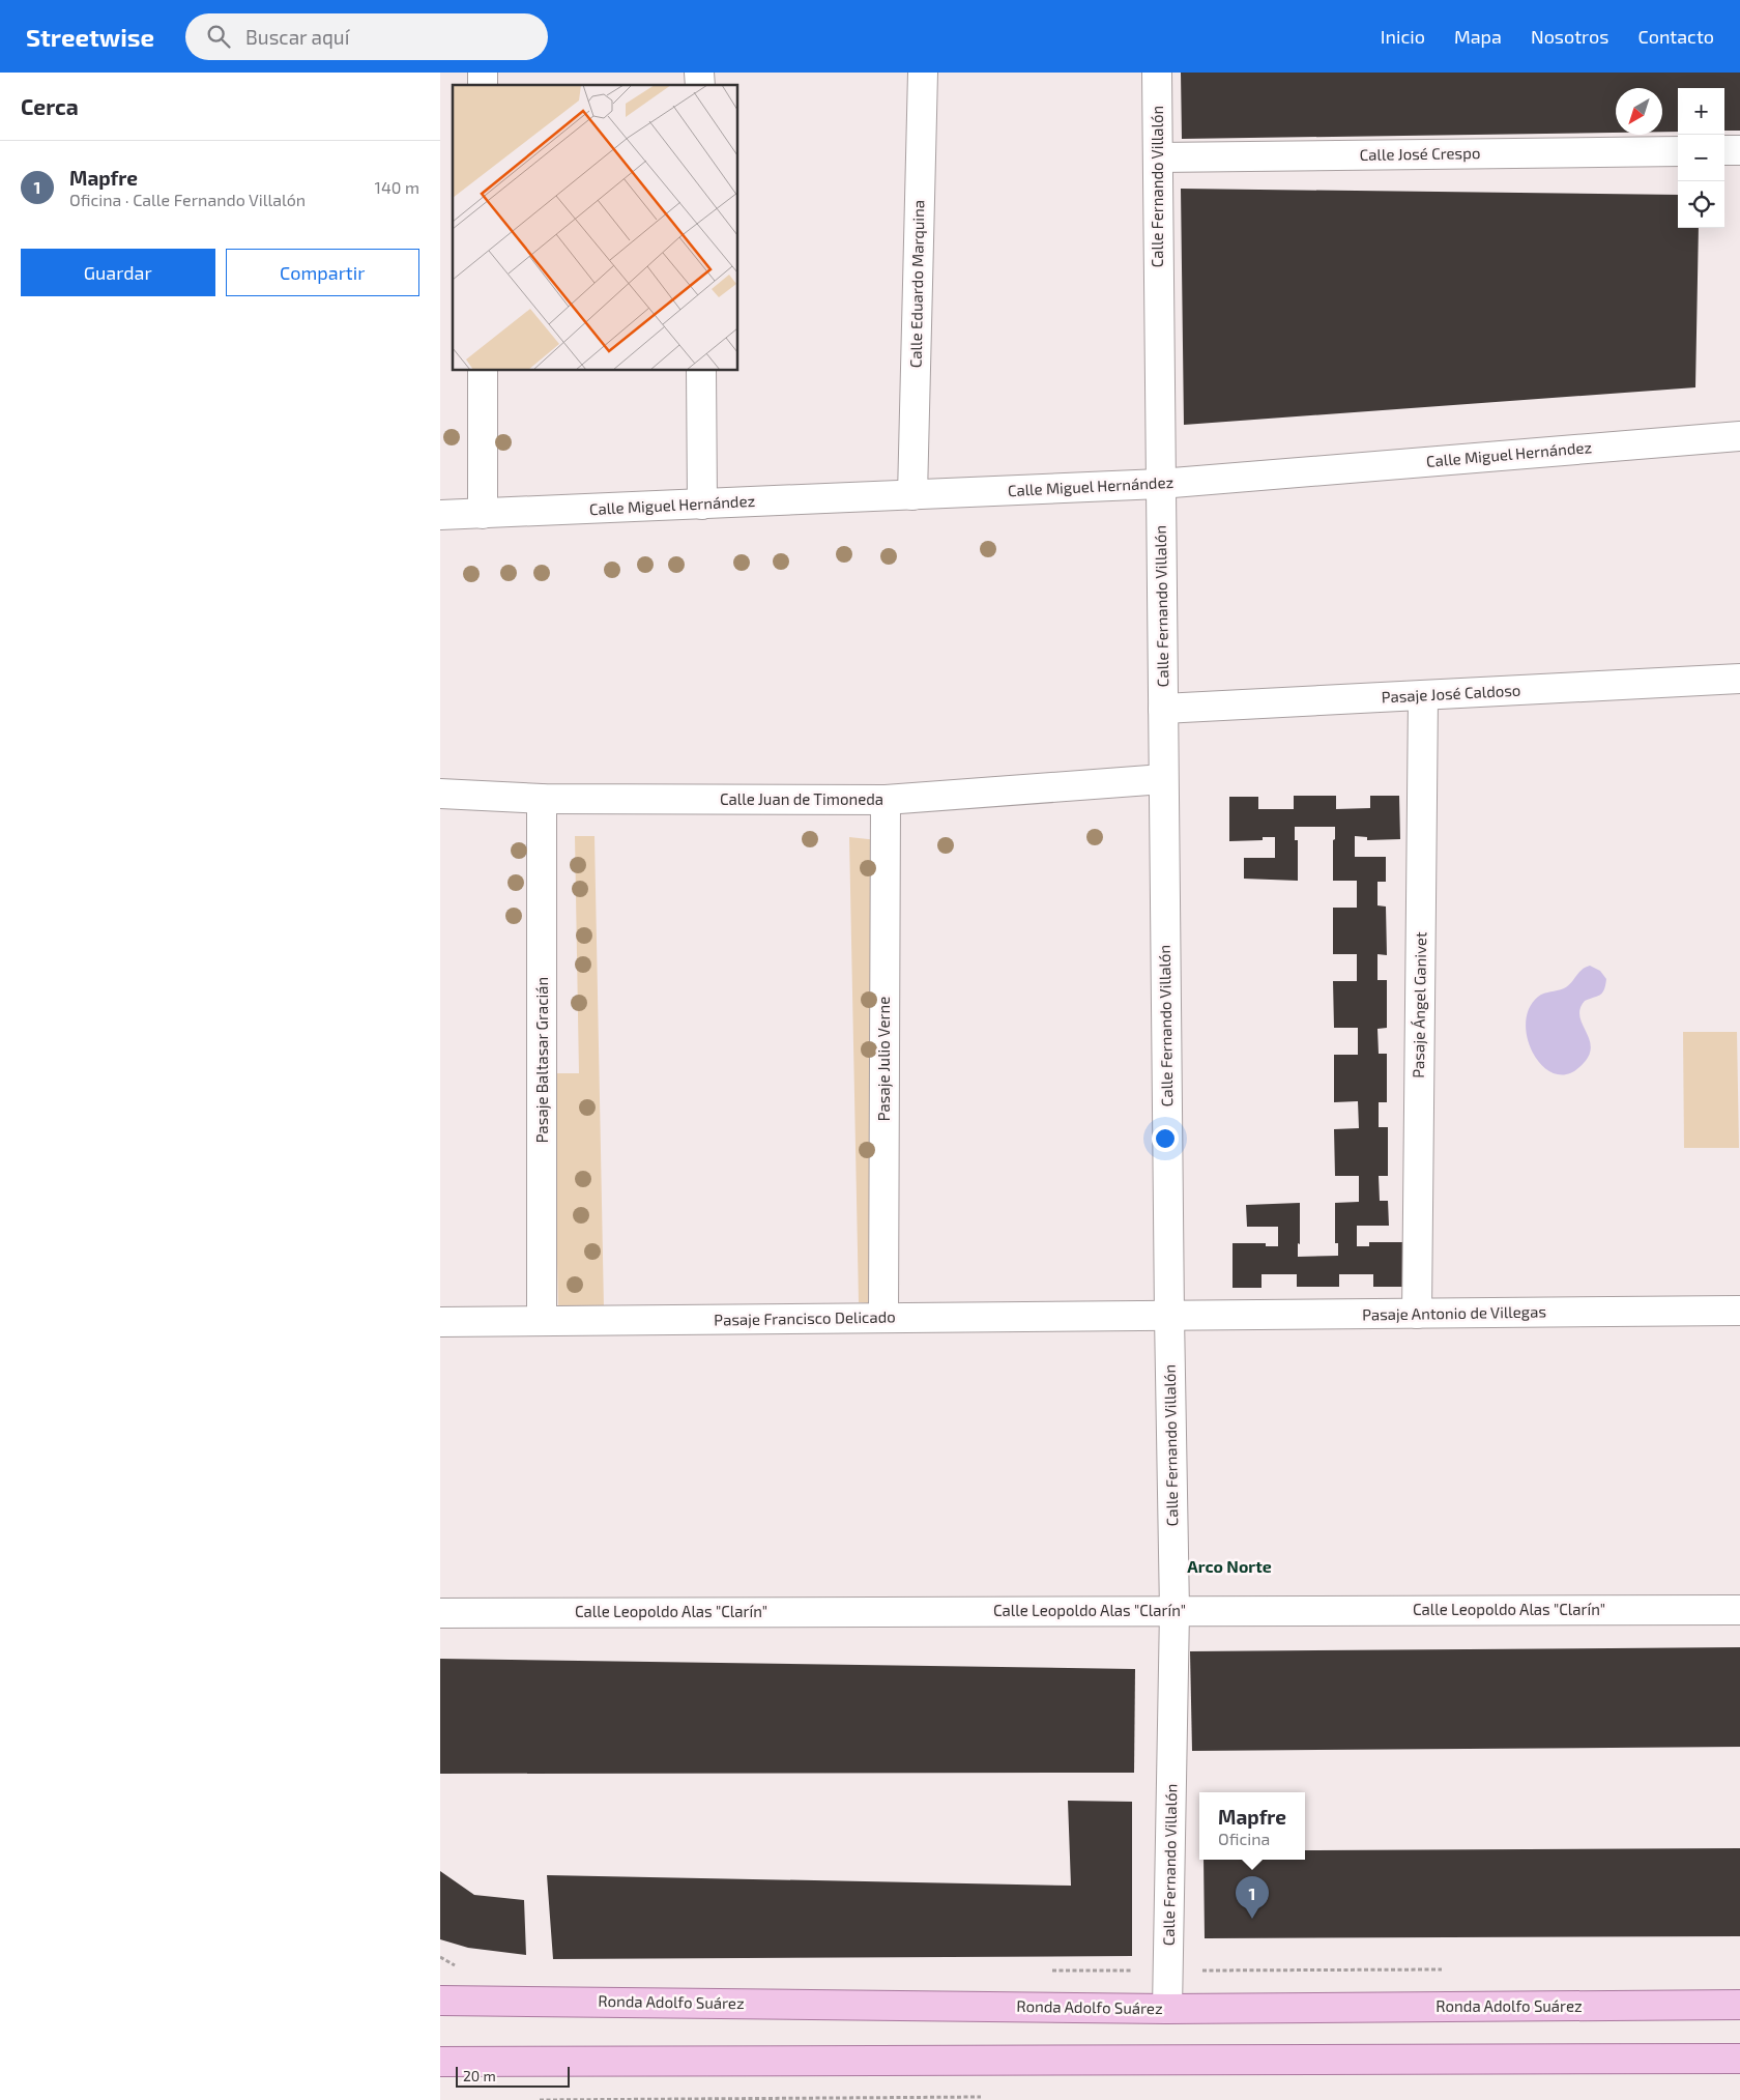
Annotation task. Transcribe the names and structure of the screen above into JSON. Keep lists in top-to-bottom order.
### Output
{
  "streets": {
    "main road": ["Ronda Adolfo Suárez"],
    "street": [
      "Calle José Crespo",
      "Calle Fernando Villalón",
      "Calle Eduardo Marquina",
      "Calle Miguel Hernández",
      "Pasaje José Caldoso",
      "Calle Juan de Timoneda",
      "Pasaje Ángel Ganivet",
      "Pasaje Julio Verne",
      "Pasaje Baltasar Gracián",
      "Pasaje Antonio de Villegas",
      "Pasaje Francisco Delicado",
      "Calle Leopoldo Alas \"Clarín\""
    ]
  },
  "crossings": [
    ["Calle José Crespo", "Calle Fernando Villalón"],
    ["Calle Fernando Villalón", "Calle Miguel Hernández"],
    ["Calle Fernando Villalón", "Pasaje José Caldoso"],
    ["Calle Fernando Villalón", "Calle Juan de Timoneda"],
    ["Calle Fernando Villalón", "Pasaje Antonio de Villegas"],
    ["Calle Fernando Villalón", "Pasaje Francisco Delicado"],
    ["Calle Fernando Villalón", "Calle Leopoldo Alas \"Clarín\""],
    ["Calle Fernando Villalón", "Ronda Adolfo Suárez"],
    ["Calle Eduardo Marquina", "Calle Miguel Hernández"],
    ["Pasaje José Caldoso", "Pasaje Ángel Ganivet"],
    ["Calle Juan de Timoneda", "Pasaje Julio Verne"],
    ["Calle Juan de Timoneda", "Pasaje Baltasar Gracián"],
    ["Pasaje Ángel Ganivet", "Pasaje Antonio de Villegas"],
    ["Pasaje Julio Verne", "Pasaje Francisco Delicado"],
    ["Pasaje Baltasar Gracián", "Pasaje Francisco Delicado"],
    ["Pasaje Antonio de Villegas", "Pasaje Francisco Delicado"]
  ],
  "districts": ["Arco Norte"],
  "scale_bar": "20 m",
  "north": "bottom left",
  "page": {
    "header": "Streetwise",
    "search": "Buscar aquí",
    "nav": [
      "Inicio",
      "Mapa",
      "Nosotros",
      "Contacto"
    ],
    "heading": "Cerca",
    "map_buttons": ["+", "−"],
    "list": [
      {
        "mark": "1",
        "name": "Mapfre",
        "note": "Oficina · Calle Fernando Villalón",
        "value": "140 m"
      }
    ],
    "buttons": ["Guardar", "Compartir"],
    "popup": ["Mapfre", "Oficina"],
    "pins": "1",
    "scale": "20 m"
  }
}
